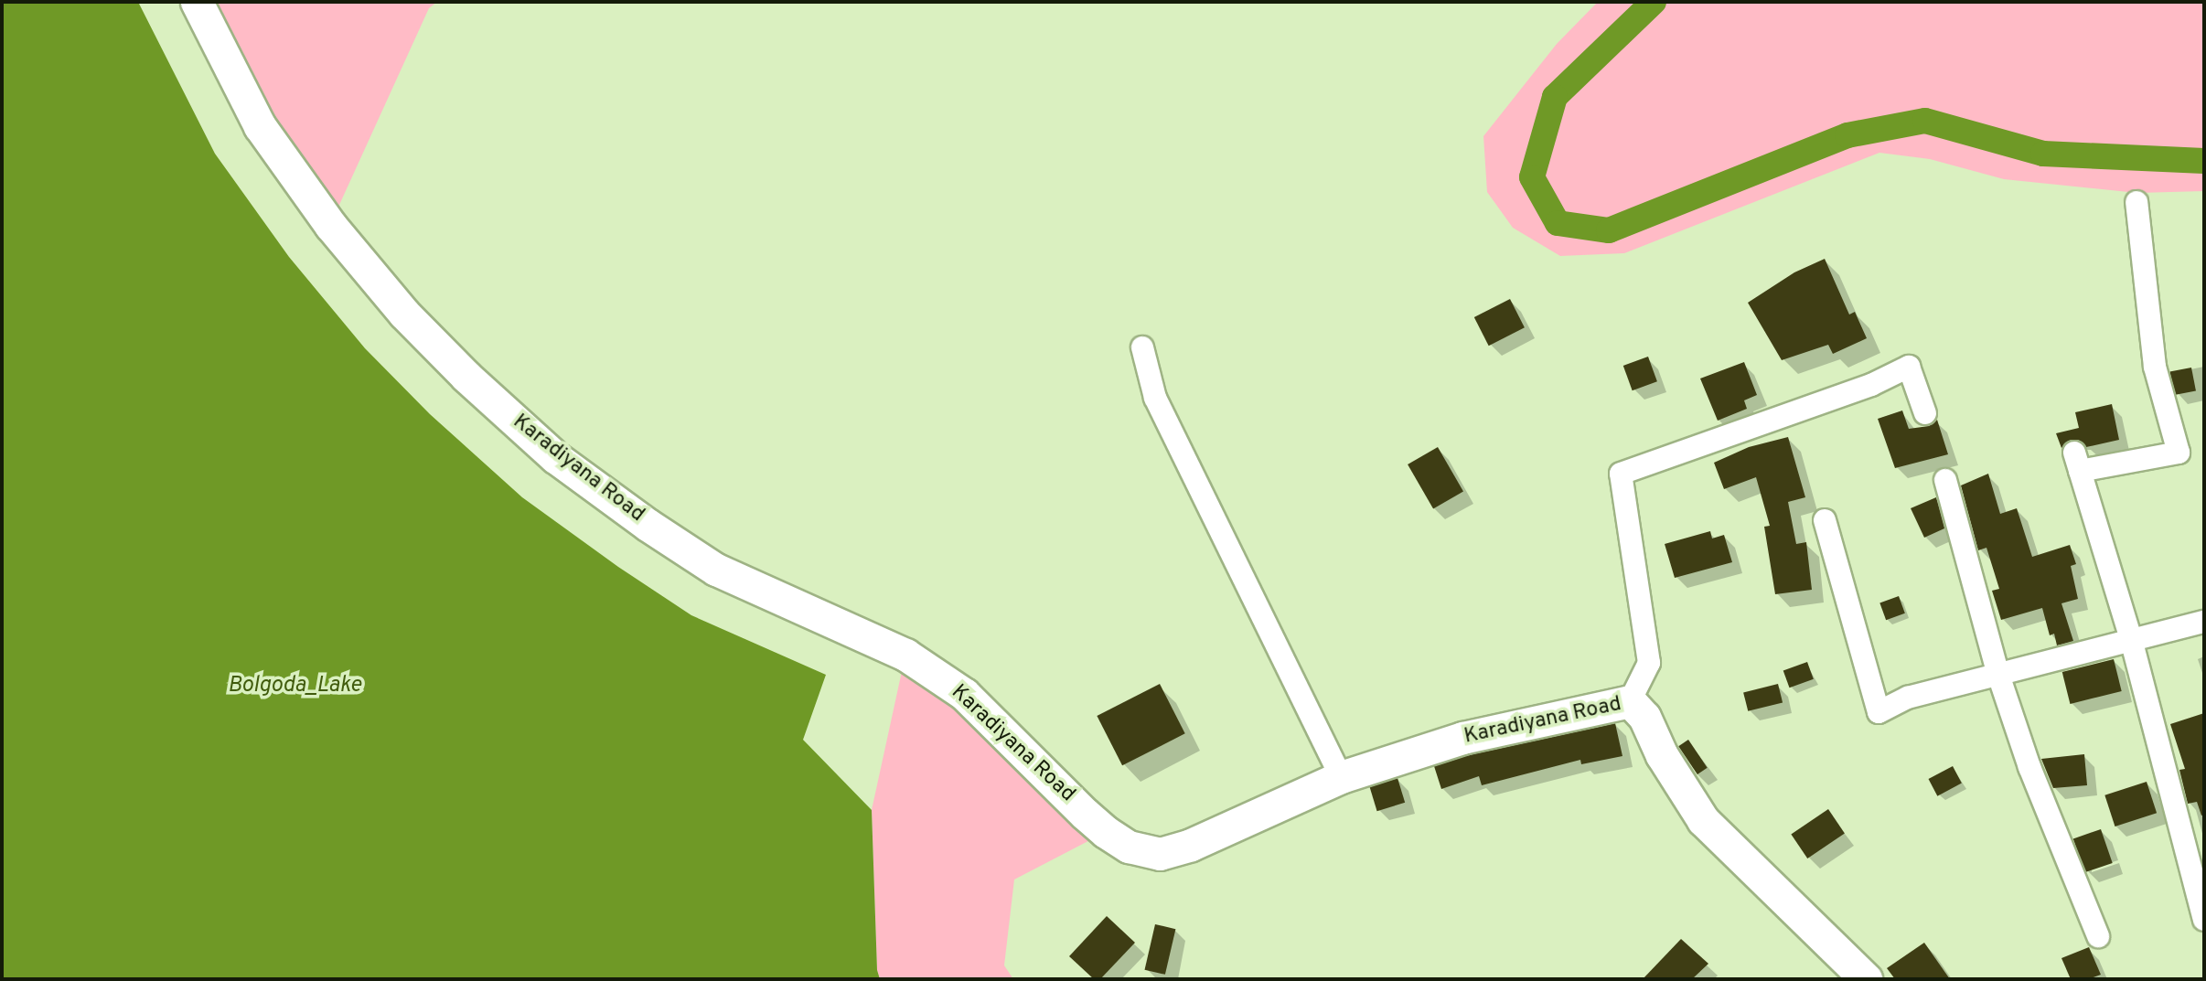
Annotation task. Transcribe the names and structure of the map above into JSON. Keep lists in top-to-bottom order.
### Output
{
  "streets": {
    "street": ["Karadiyana Road"]
  },
  "water": ["Bolgoda_Lake"]
}
